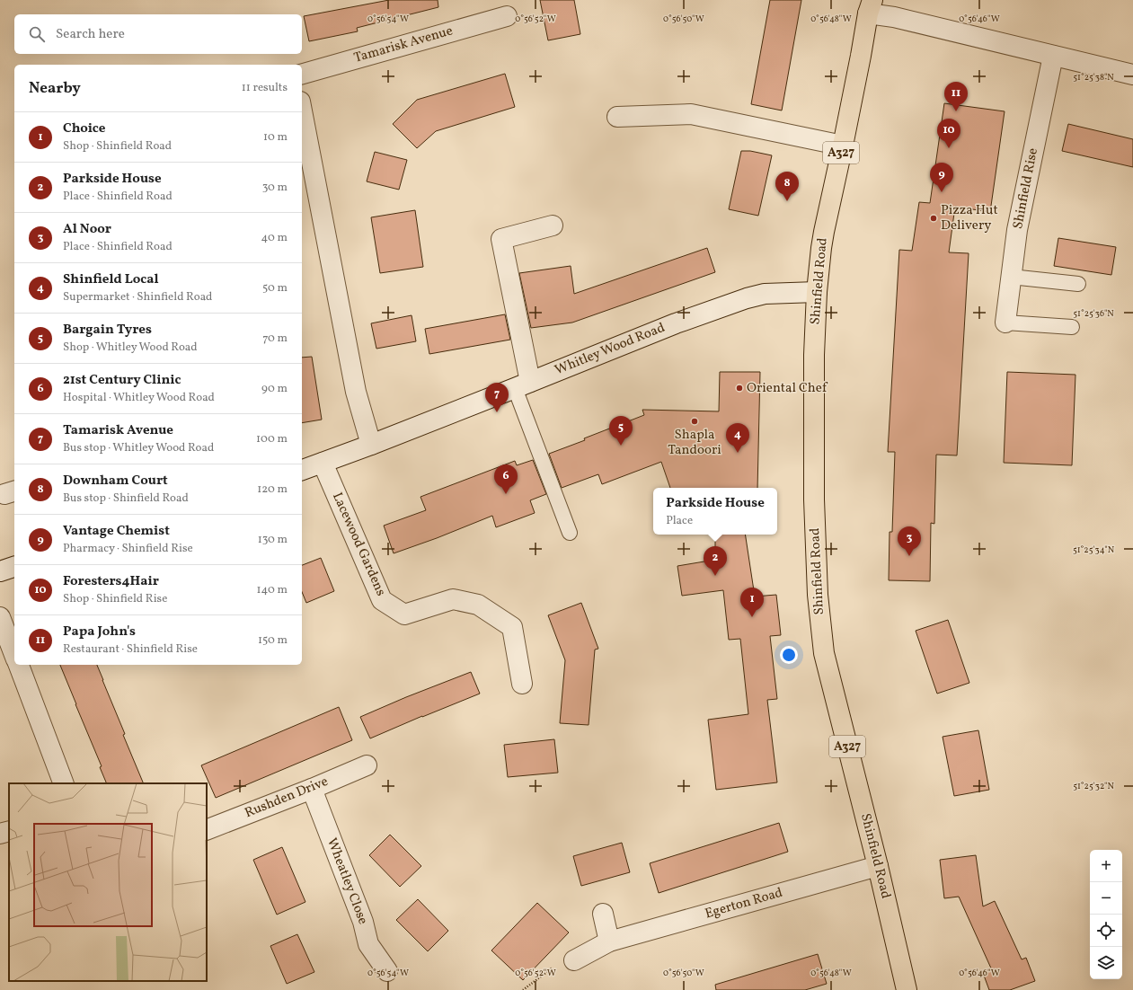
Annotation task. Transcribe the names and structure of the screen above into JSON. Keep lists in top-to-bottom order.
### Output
{
  "streets": {
    "main road": ["A327", "Shinfield Road"],
    "street": [
      "Tamarisk Avenue",
      "Shinfield Rise",
      "Whitley Wood Road",
      "Lacewood Gardens",
      "Rushden Drive",
      "Wheatley Close",
      "Egerton Road"
    ]
  },
  "crossings": [
    ["Shinfield Road", "Whitley Wood Road"],
    ["Shinfield Road", "Egerton Road"],
    ["Whitley Wood Road", "Lacewood Gardens"],
    ["Rushden Drive", "Wheatley Close"]
  ],
  "places": ["Pizza Hut Delivery", "Oriental Chef", "Shapla Tandoori"],
  "page": {
    "search": "Search here",
    "heading": ["Nearby", "11 results"],
    "pins": [
      "11",
      "10",
      "9",
      "8",
      "7",
      "5",
      "4",
      "6",
      "3",
      "2",
      "1"
    ],
    "list": [
      {
        "mark": "1",
        "name": "Choice",
        "note": "Shop · Shinfield Road",
        "value": "10 m"
      },
      {
        "mark": "2",
        "name": "Parkside House",
        "note": "Place · Shinfield Road",
        "value": "30 m"
      },
      {
        "mark": "3",
        "name": "Al Noor",
        "note": "Place · Shinfield Road",
        "value": "40 m"
      },
      {
        "mark": "4",
        "name": "Shinfield Local",
        "note": "Supermarket · Shinfield Road",
        "value": "50 m"
      },
      {
        "mark": "5",
        "name": "Bargain Tyres",
        "note": "Shop · Whitley Wood Road",
        "value": "70 m"
      },
      {
        "mark": "6",
        "name": "21st Century Clinic",
        "note": "Hospital · Whitley Wood Road",
        "value": "90 m"
      },
      {
        "mark": "7",
        "name": "Tamarisk Avenue",
        "note": "Bus stop · Whitley Wood Road",
        "value": "100 m"
      },
      {
        "mark": "8",
        "name": "Downham Court",
        "note": "Bus stop · Shinfield Road",
        "value": "120 m"
      },
      {
        "mark": "9",
        "name": "Vantage Chemist",
        "note": "Pharmacy · Shinfield Rise",
        "value": "130 m"
      },
      {
        "mark": "10",
        "name": "Foresters4Hair",
        "note": "Shop · Shinfield Rise",
        "value": "140 m"
      },
      {
        "mark": "11",
        "name": "Papa John's",
        "note": "Restaurant · Shinfield Rise",
        "value": "150 m"
      }
    ],
    "popup": ["Parkside House", "Place"],
    "map_buttons": ["+", "−"]
  },
  "coordinates": [
    "0°56'54\"W",
    "0°56'52\"W",
    "0°56'50\"W",
    "0°56'48\"W",
    "0°56'46\"W",
    "51°25'38\"N",
    "51°25'36\"N",
    "51°25'34\"N",
    "51°25'32\"N"
  ]
}
